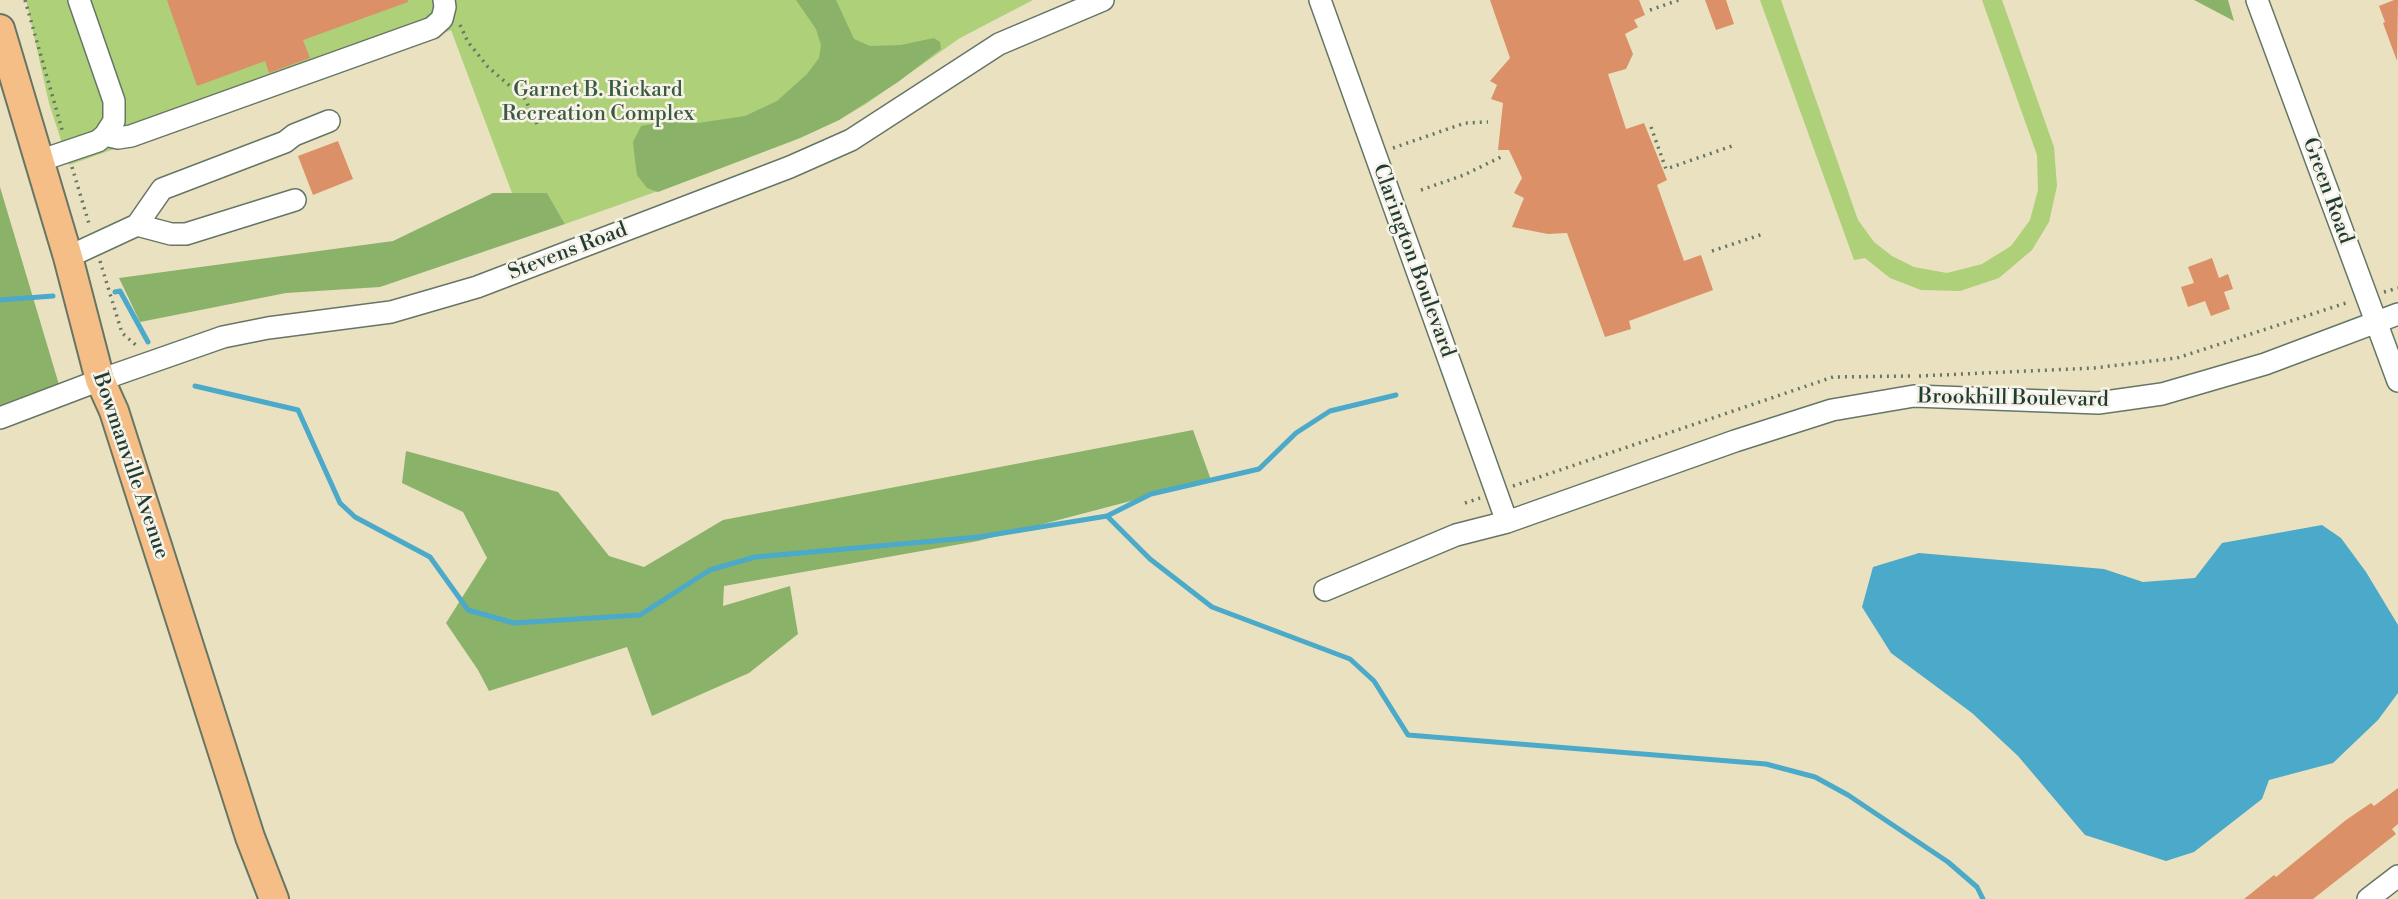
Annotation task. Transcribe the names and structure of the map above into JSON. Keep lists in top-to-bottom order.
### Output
{
  "streets": {
    "main road": ["Bowmanville Avenue"],
    "street": [
      "Green Road",
      "Stevens Road",
      "Clarington Boulevard",
      "Brookhill Boulevard"
    ]
  },
  "crossings": [
    ["Green Road", "Brookhill Boulevard"],
    ["Stevens Road", "Bowmanville Avenue"],
    ["Clarington Boulevard", "Brookhill Boulevard"]
  ],
  "parks": ["Garnet B. Rickard Recreation Complex"]
}
